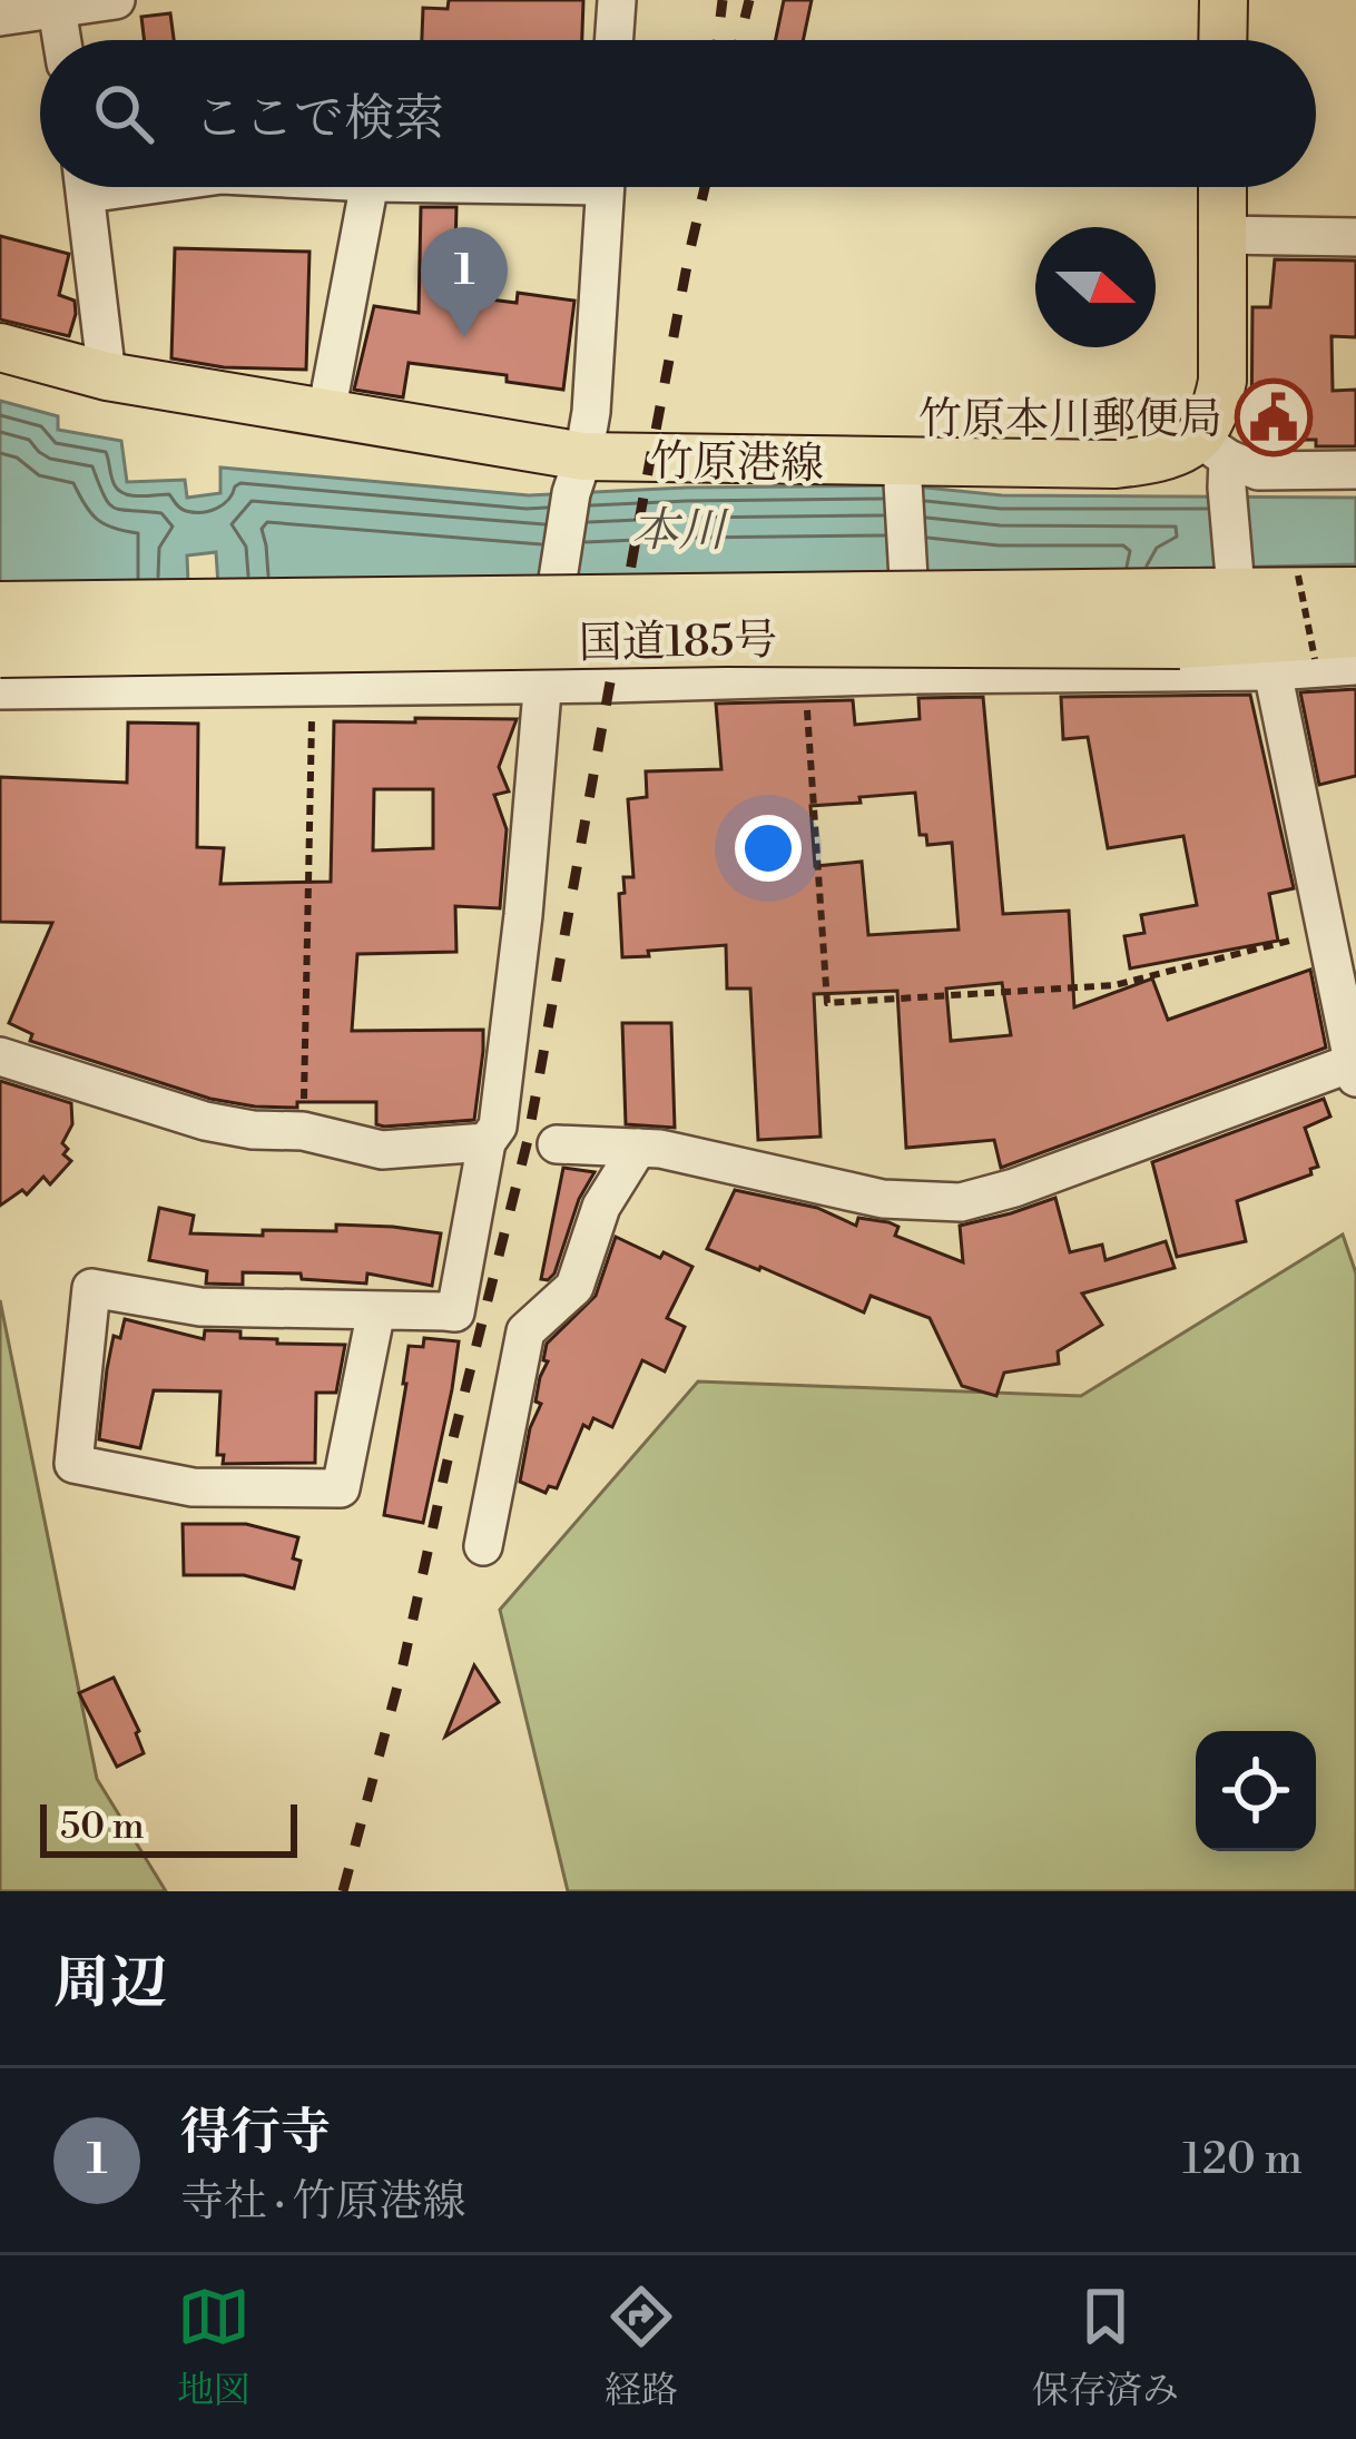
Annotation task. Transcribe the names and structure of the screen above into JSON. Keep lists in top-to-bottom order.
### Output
{
  "streets": {
    "highway": ["国道185号"],
    "main road": ["竹原港線"]
  },
  "water": ["本川"],
  "places": {
    "public building": ["竹原本川郵便局"]
  },
  "scale_bar": "50 m",
  "north": "right",
  "page": {
    "search": "ここで検索",
    "pins": "1",
    "scale": "50 m",
    "heading": "周辺",
    "list": [
      {
        "mark": "1",
        "name": "得行寺",
        "note": "寺社 · 竹原港線",
        "value": "120 m"
      }
    ],
    "nav": ["地図", "経路", "保存済み"]
  }
}
